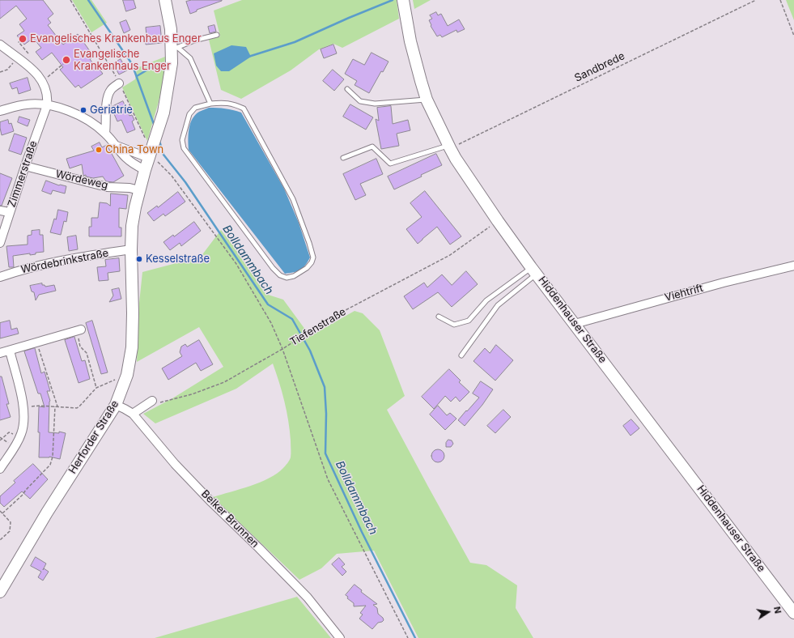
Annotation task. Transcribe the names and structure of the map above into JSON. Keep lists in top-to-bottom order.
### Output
{
  "streets": {
    "street": [
      "Zimmerstraße",
      "Wördeweg",
      "Wördebrinkstraße",
      "Viehtrift",
      "Hiddenhauser Straße",
      "Herforder Straße",
      "Belker Brunnen"
    ],
    "path": ["Sandbrede", "Tiefenstraße"]
  },
  "crossings": [
    ["Sandbrede", "Hiddenhauser Straße"],
    ["Zimmerstraße", "Wördeweg"],
    ["Wördeweg", "Herforder Straße"],
    ["Wördebrinkstraße", "Herforder Straße"],
    ["Viehtrift", "Hiddenhauser Straße"],
    ["Hiddenhauser Straße", "Tiefenstraße"],
    ["Herforder Straße", "Belker Brunnen"]
  ],
  "water": ["Bolldammbach"],
  "places": [
    "Evangelisches Krankenhaus Enger",
    "Evangelische Krankenhaus Enger",
    "Geriatrie",
    "China Town",
    "Kesselstraße"
  ],
  "north": "right"
}
